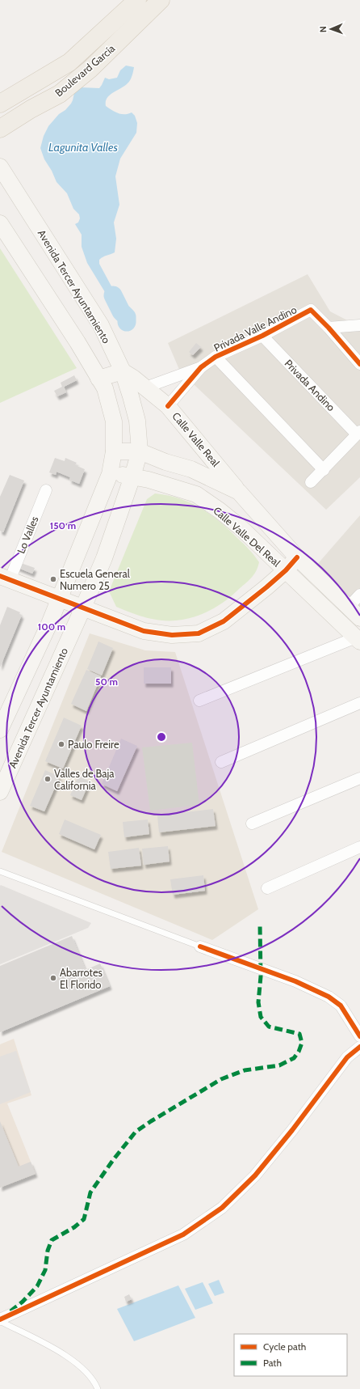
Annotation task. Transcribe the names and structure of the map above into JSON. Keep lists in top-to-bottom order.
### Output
{
  "streets": {
    "main road": [
      "Boulevard García",
      "Avenida Tercer Ayuntamiento",
      "Calle Valle Real",
      "Calle Valle Del Real"
    ],
    "street": ["Privada Valle Andino", "Privada Andino", "Lo Valles"]
  },
  "crossings": [
    ["Avenida Tercer Ayuntamiento", "Calle Valle Real"],
    ["Avenida Tercer Ayuntamiento", "Calle Valle Del Real"],
    ["Privada Valle Andino", "Privada Andino"],
    ["Privada Valle Andino", "Calle Valle Real"],
    ["Calle Valle Real", "Calle Valle Del Real"]
  ],
  "water": ["Lagunita Valles"],
  "places": [
    "Escuela General Numero 25",
    "Paulo Freire",
    "Valles de Baja California",
    "Abarrotes El Florido"
  ],
  "legend": ["Cycle path", "Path"],
  "north": "left",
  "rings": ["150 m", "100 m", "50 m"]
}
